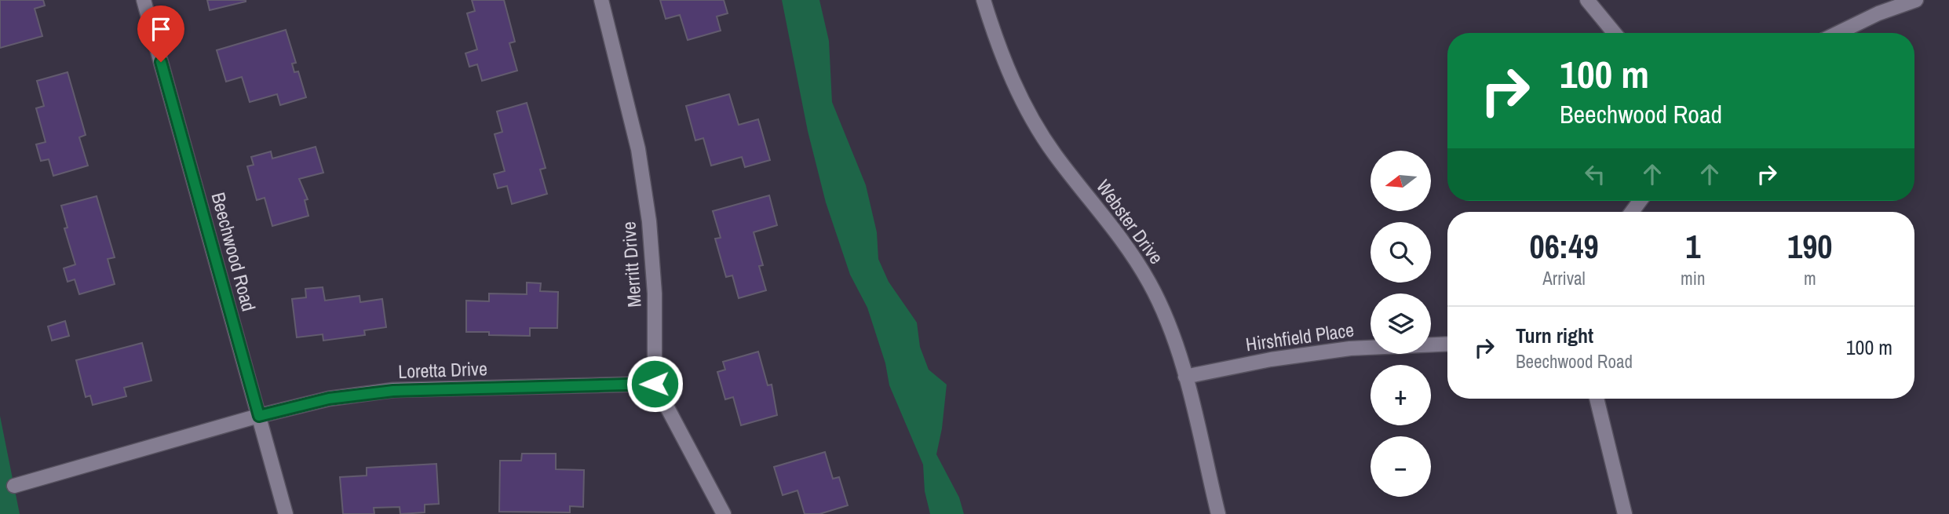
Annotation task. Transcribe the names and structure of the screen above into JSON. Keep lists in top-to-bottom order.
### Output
{
  "streets": {
    "street": [
      "Webster Drive",
      "Beechwood Road",
      "Merritt Drive",
      "Hirshfield Place",
      "Loretta Drive"
    ]
  },
  "crossings": [
    ["Webster Drive", "Hirshfield Place"],
    ["Beechwood Road", "Loretta Drive"],
    ["Merritt Drive", "Loretta Drive"]
  ],
  "north": "left",
  "page": {
    "turn": ["100 m", "Beechwood Road"],
    "map_buttons": ["+", "−"],
    "eta": [
      "06:49",
      "Arrival",
      "1",
      "min",
      "190",
      "m"
    ],
    "list": [
      {
        "name": "Turn right",
        "note": "Beechwood Road",
        "value": "100 m"
      }
    ]
  }
}
